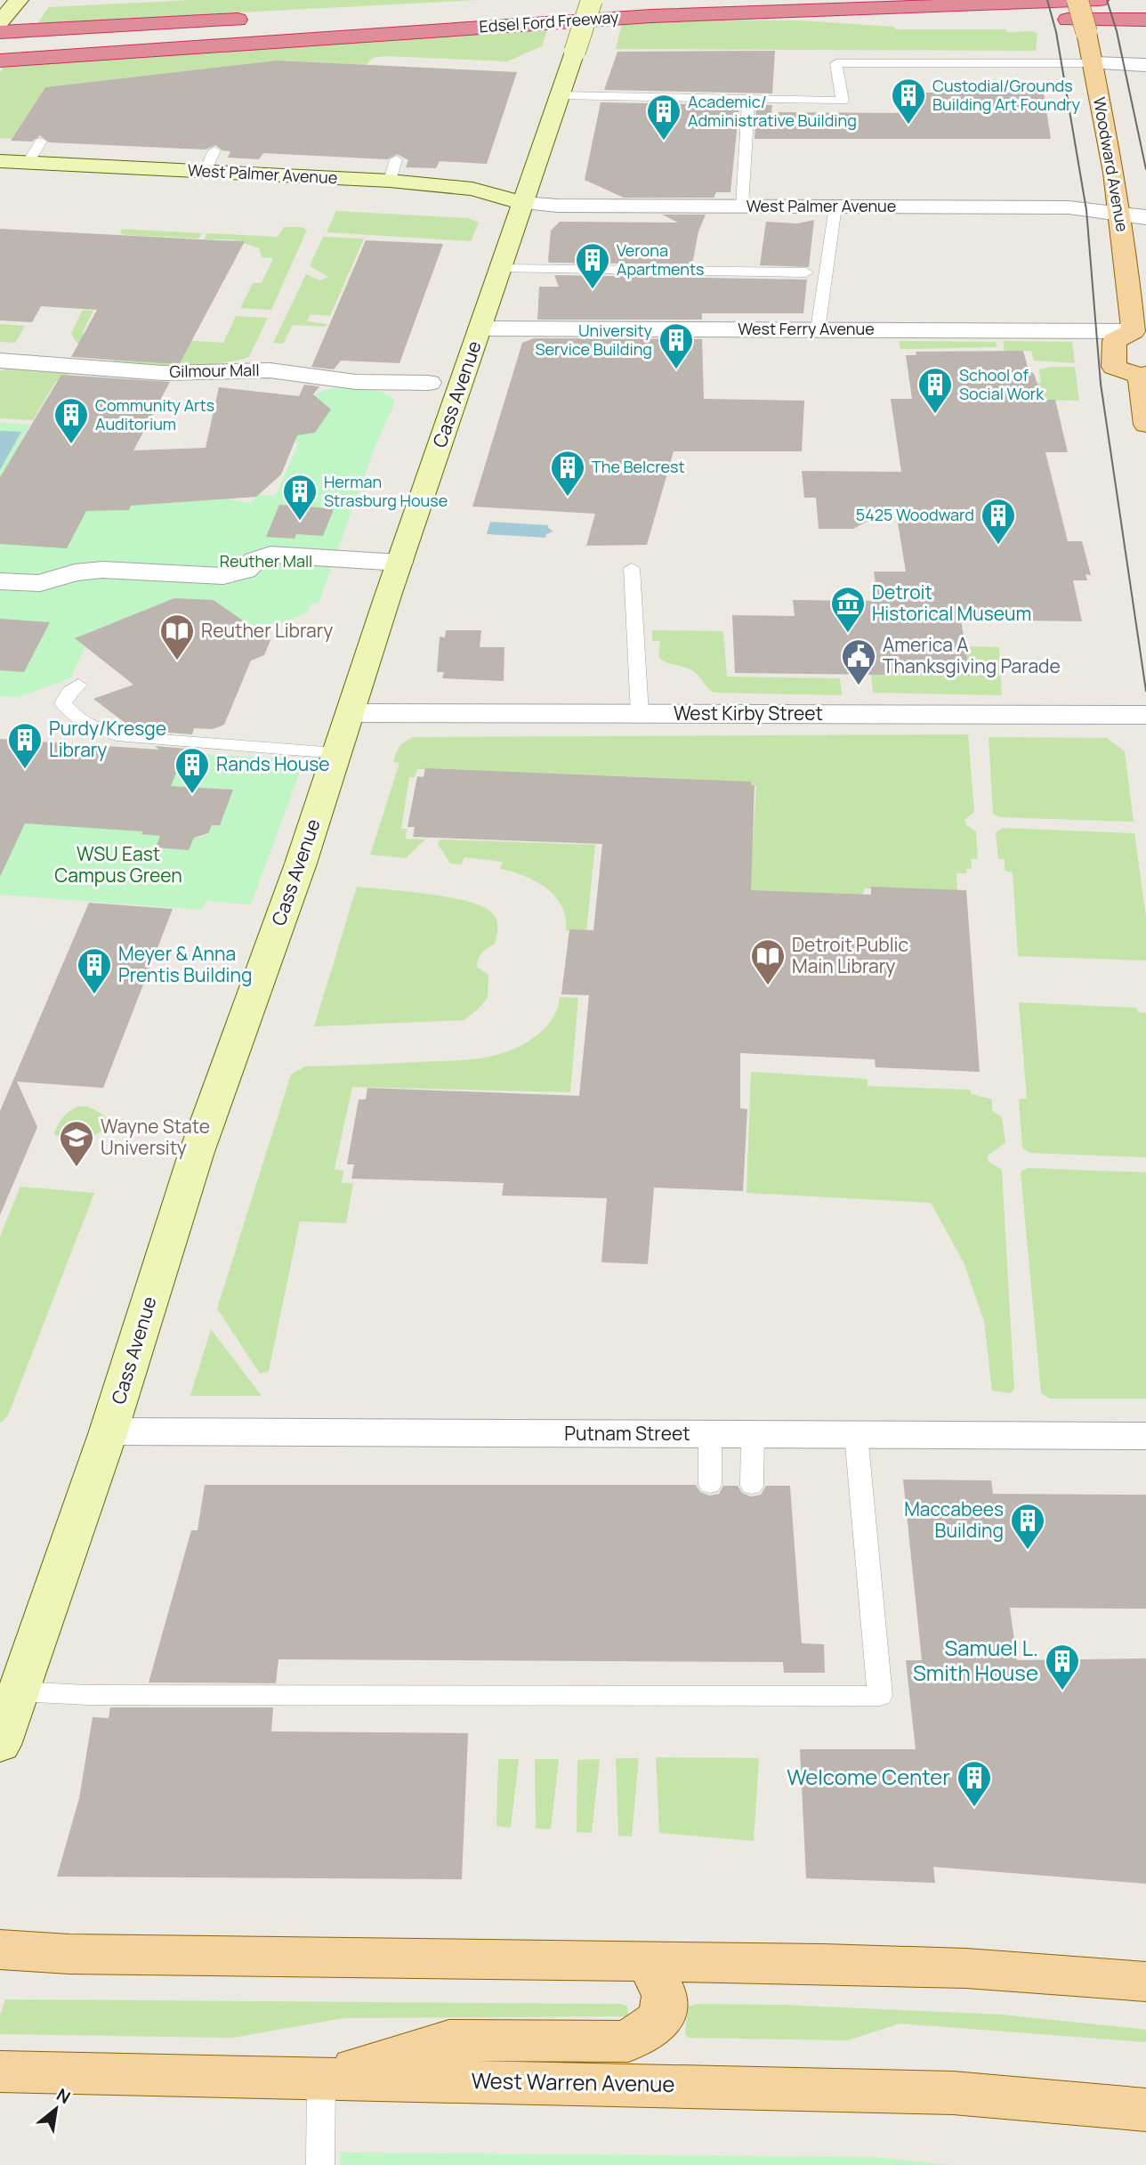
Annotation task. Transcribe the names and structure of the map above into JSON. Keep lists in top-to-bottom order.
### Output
{
  "streets": {
    "highway": ["Edsel Ford Freeway"],
    "main road": ["Woodward Avenue", "West Warren Avenue"],
    "street": [
      "West Palmer Avenue",
      "West Ferry Avenue",
      "Gilmour Mall",
      "Cass Avenue",
      "West Kirby Street",
      "Putnam Street"
    ]
  },
  "crossings": [
    ["Woodward Avenue", "West Palmer Avenue"],
    ["Woodward Avenue", "West Ferry Avenue"],
    ["West Palmer Avenue", "Cass Avenue"],
    ["West Ferry Avenue", "Cass Avenue"],
    ["Cass Avenue", "West Kirby Street"],
    ["Cass Avenue", "Putnam Street"]
  ],
  "parks": ["Reuther Mall", "WSU East Campus Green"],
  "places": {
    "building": [
      "Custodial/Grounds Building Art Foundry",
      "Academic/ Administrative Building",
      "Verona Apartments",
      "University Service Building",
      "School of Social Work",
      "Community Arts Auditorium",
      "The Belcrest",
      "Herman Strasburg House",
      "5425 Woodward",
      "Purdy/Kresge Library",
      "Rands House",
      "Meyer & Anna Prentis Building",
      "Maccabees Building",
      "Samuel L. Smith House",
      "Welcome Center"
    ],
    "museum": ["Detroit Historical Museum"],
    "library": ["Reuther Library", "Detroit Public Main Library"],
    "public building": ["America A Thanksgiving Parade"],
    "school or university": ["Wayne State University"]
  },
  "north": "top right"
}
